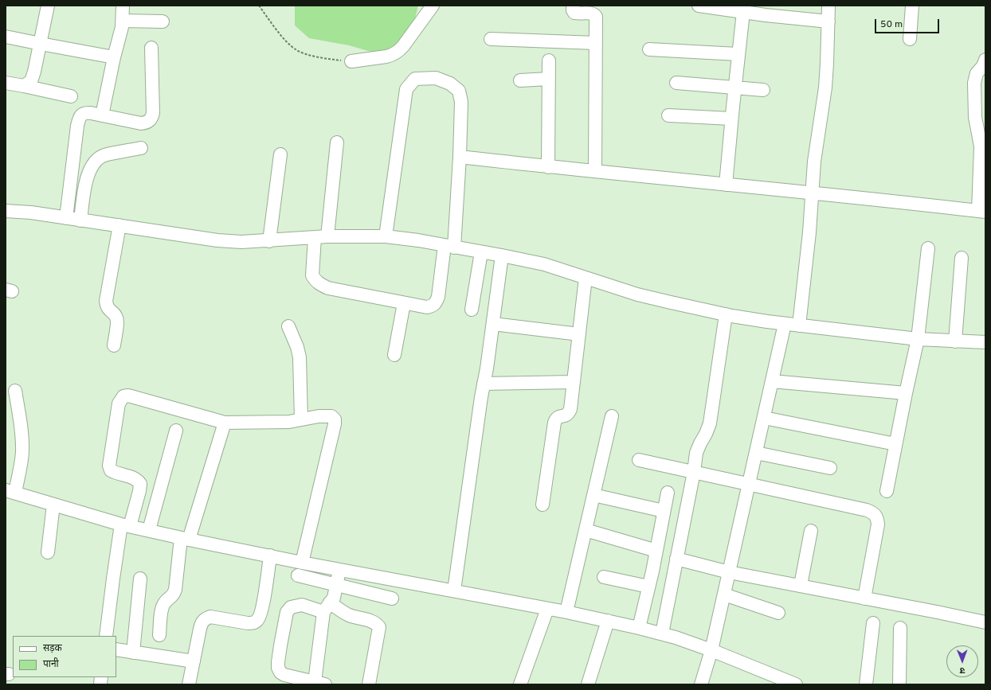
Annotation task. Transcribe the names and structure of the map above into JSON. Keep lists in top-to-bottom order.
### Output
{
  "legend": ["सड़क", "पानी"],
  "scale_bar": "50 m",
  "north": "bottom"
}
